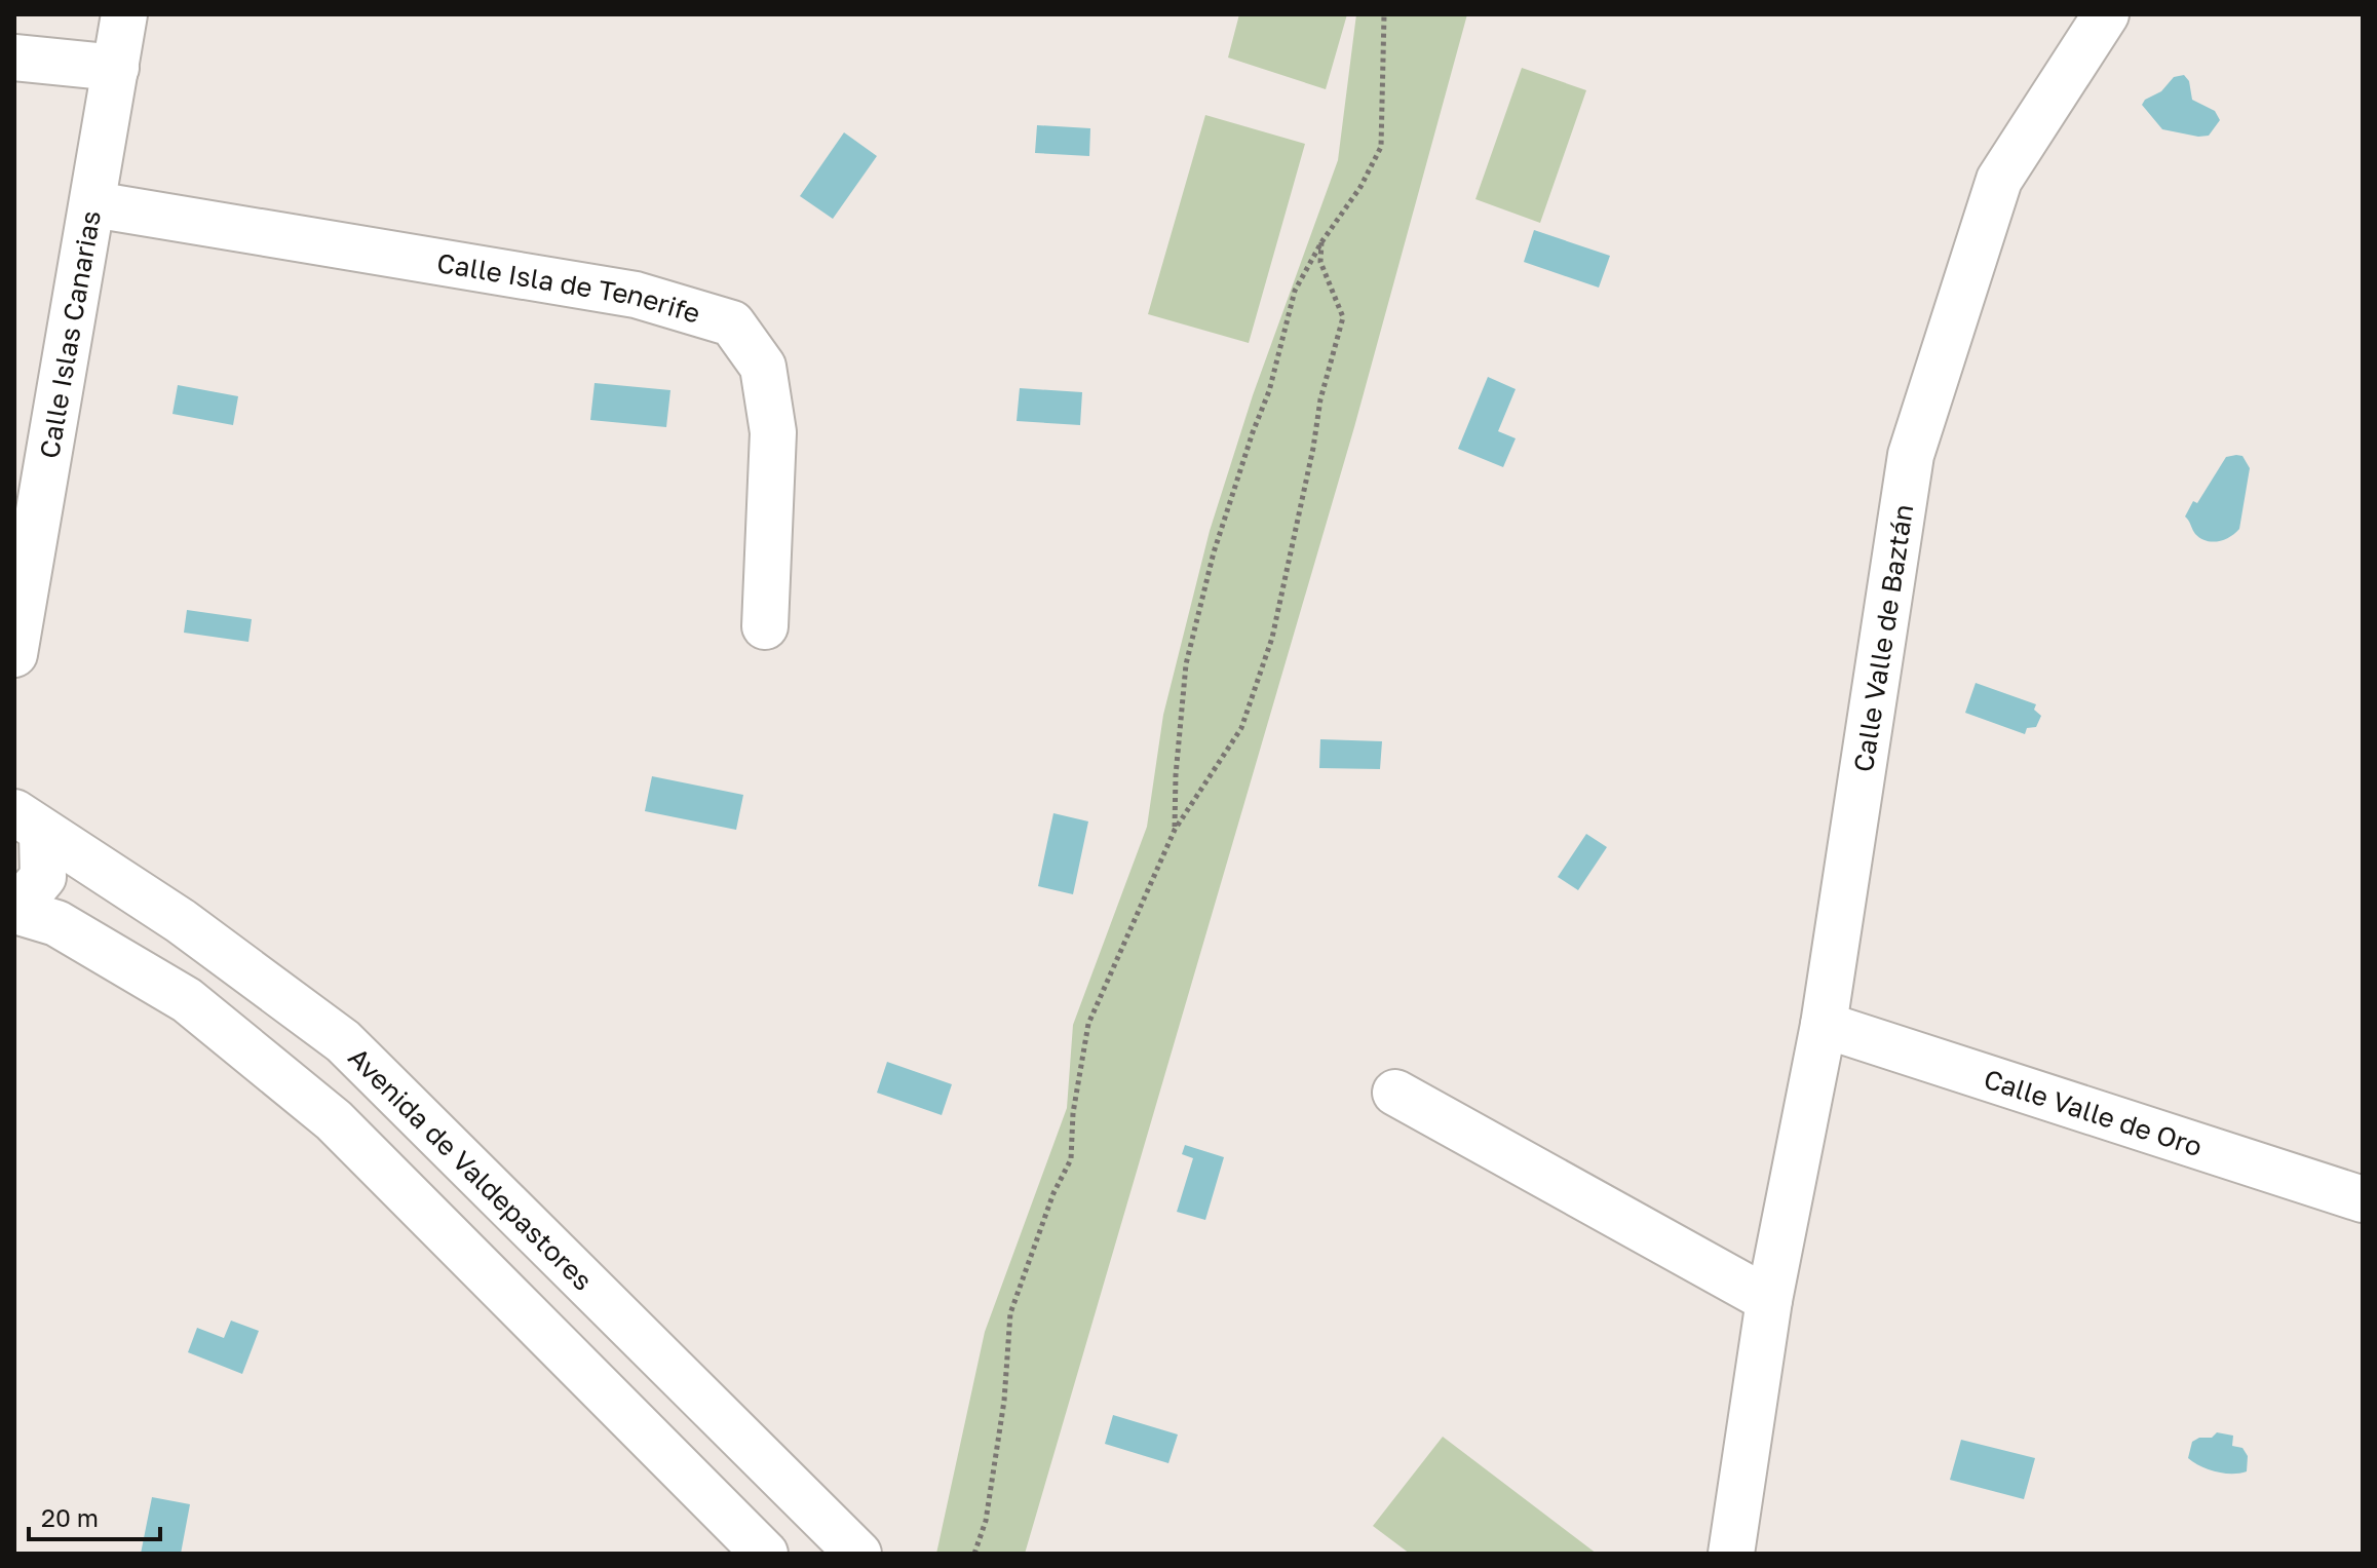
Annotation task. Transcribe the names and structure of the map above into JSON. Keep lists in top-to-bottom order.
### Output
{
  "streets": {
    "street": [
      "Calle Isla de Tenerife",
      "Calle Islas Canarias",
      "Calle Valle de Baztán",
      "Calle Valle de Oro",
      "Avenida de Valdepastores"
    ]
  },
  "crossings": [
    ["Calle Isla de Tenerife", "Calle Islas Canarias"],
    ["Calle Valle de Baztán", "Calle Valle de Oro"]
  ],
  "scale_bar": "20 m"
}
